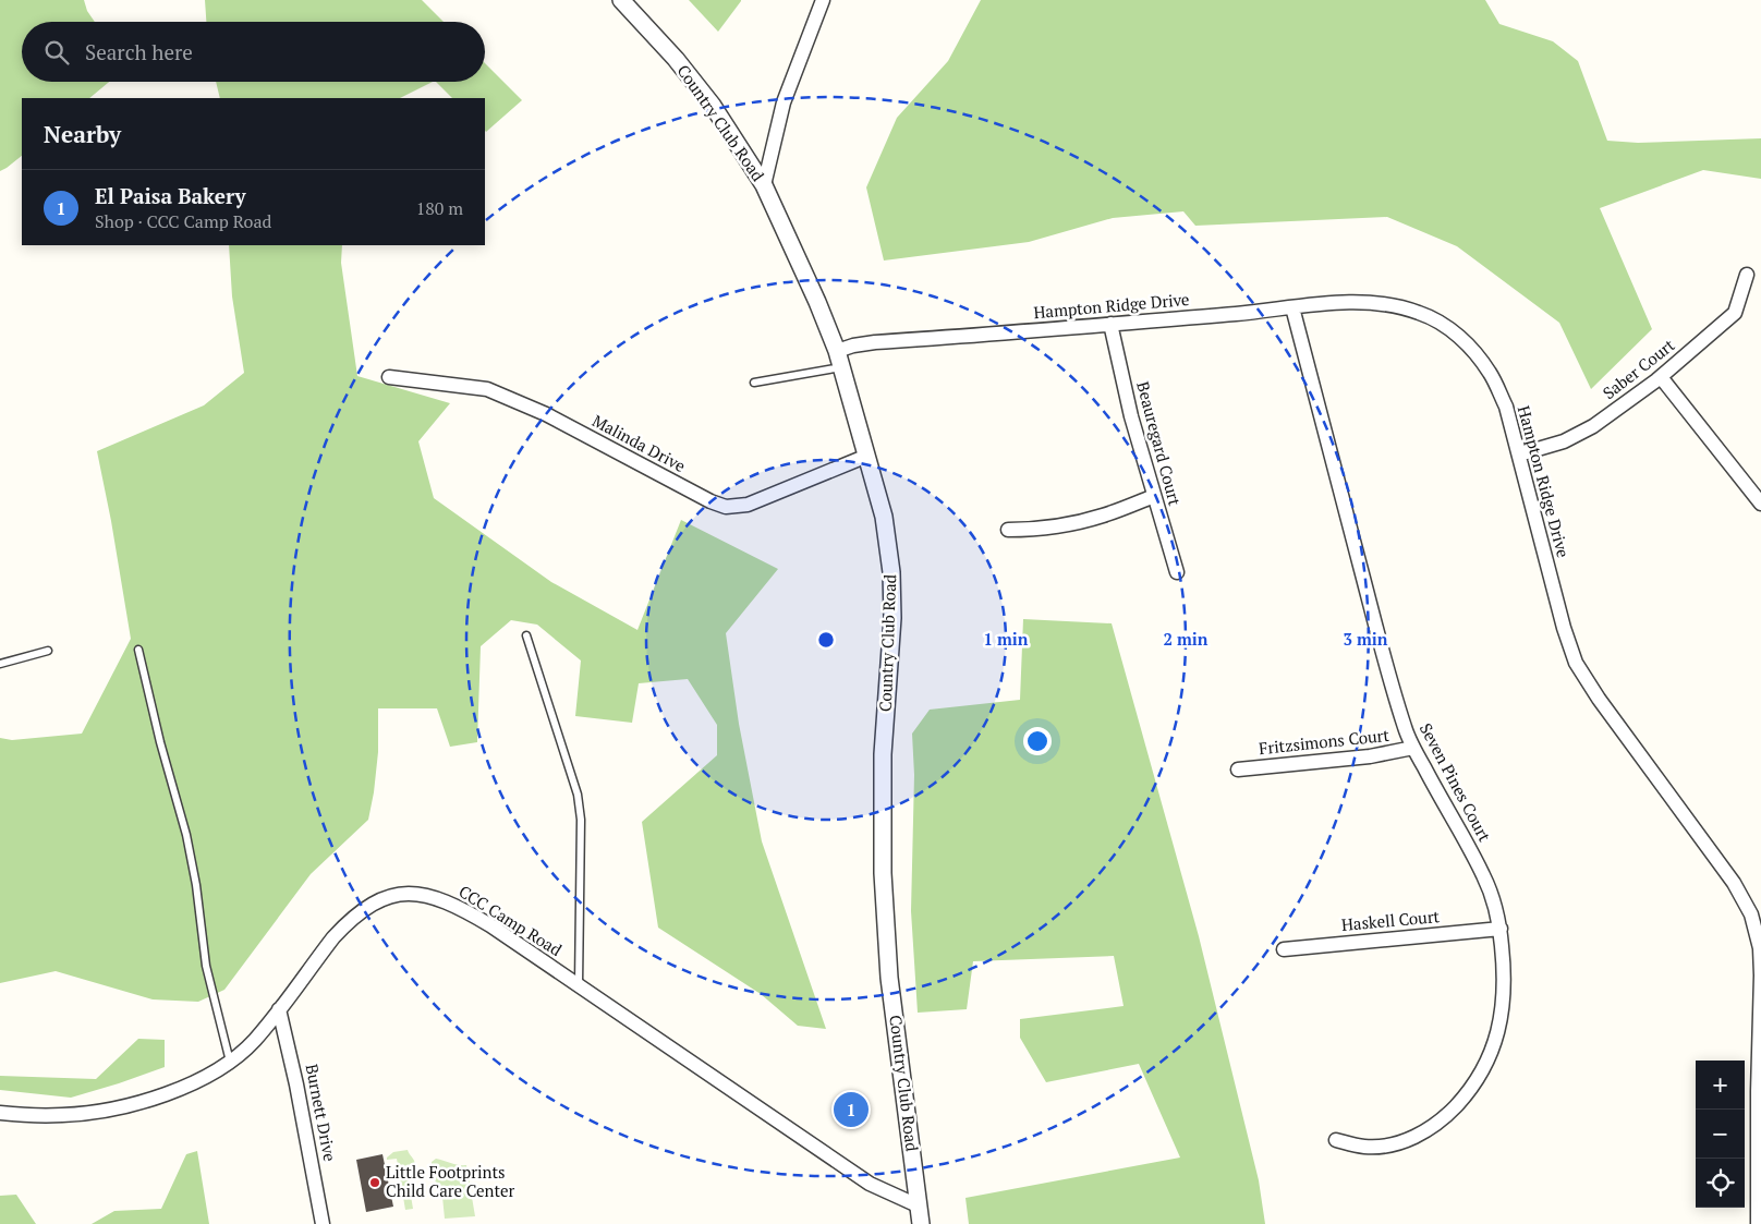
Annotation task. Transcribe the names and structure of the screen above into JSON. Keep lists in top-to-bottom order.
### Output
{
  "streets": {
    "street": [
      "Country Club Road",
      "Hampton Ridge Drive",
      "Saber Court",
      "Malinda Drive",
      "Beauregard Court",
      "Fritzsimons Court",
      "Seven Pines Court",
      "CCC Camp Road",
      "Haskell Court",
      "Burnett Drive"
    ]
  },
  "crossings": [
    ["Country Club Road", "Hampton Ridge Drive"],
    ["Country Club Road", "Malinda Drive"],
    ["Country Club Road", "CCC Camp Road"],
    ["Hampton Ridge Drive", "Saber Court"],
    ["Hampton Ridge Drive", "Beauregard Court"],
    ["Hampton Ridge Drive", "Seven Pines Court"],
    ["Fritzsimons Court", "Seven Pines Court"],
    ["Seven Pines Court", "Haskell Court"],
    ["CCC Camp Road", "Burnett Drive"]
  ],
  "places": ["Little Footprints Child Care Center"],
  "page": {
    "search": "Search here",
    "heading": "Nearby",
    "list": [
      {
        "mark": "1",
        "name": "El Paisa Bakery",
        "note": "Shop · CCC Camp Road",
        "value": "180 m"
      }
    ],
    "map_buttons": ["+", "−"],
    "pins": "1"
  },
  "rings": ["1 min", "2 min", "3 min"]
}
